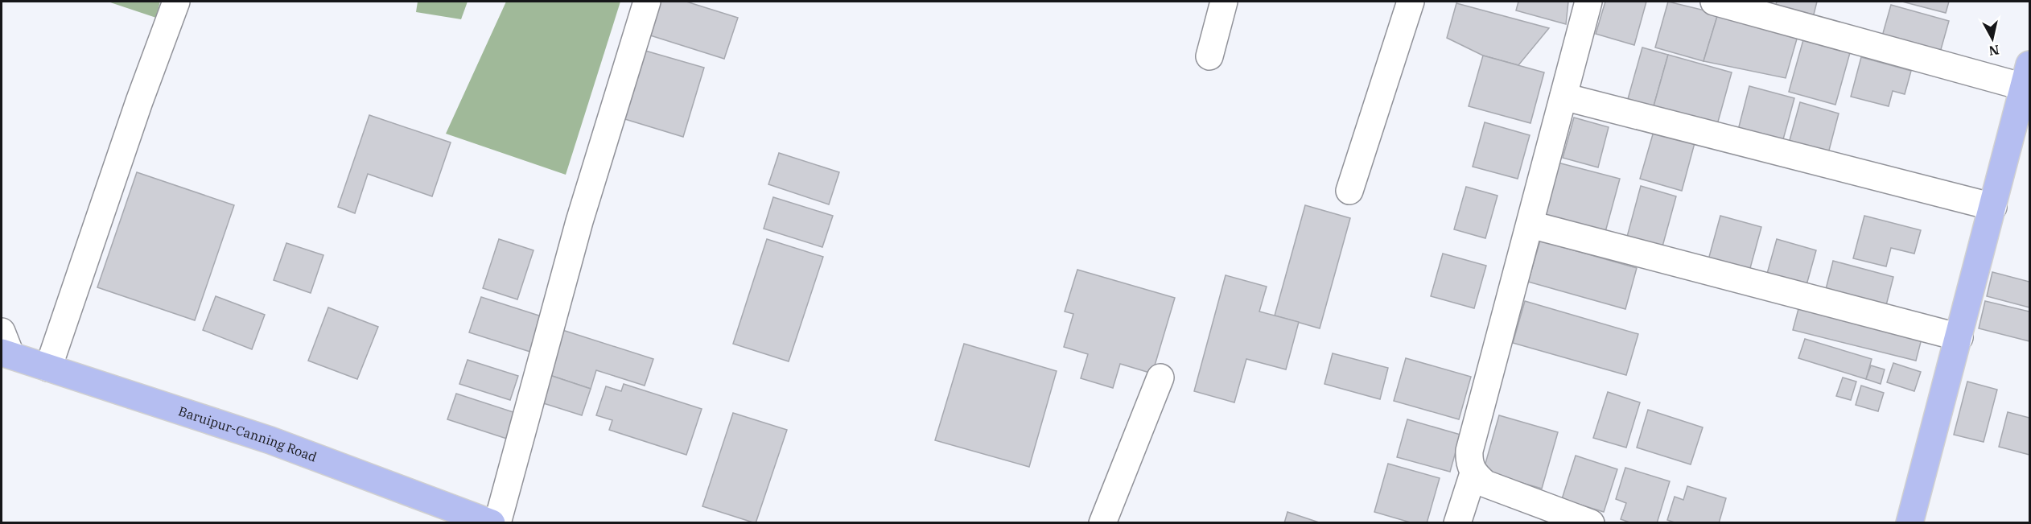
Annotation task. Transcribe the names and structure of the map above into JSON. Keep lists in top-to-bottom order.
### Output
{
  "streets": {
    "main road": ["Baruipur-Canning Road"]
  },
  "north": "bottom"
}
